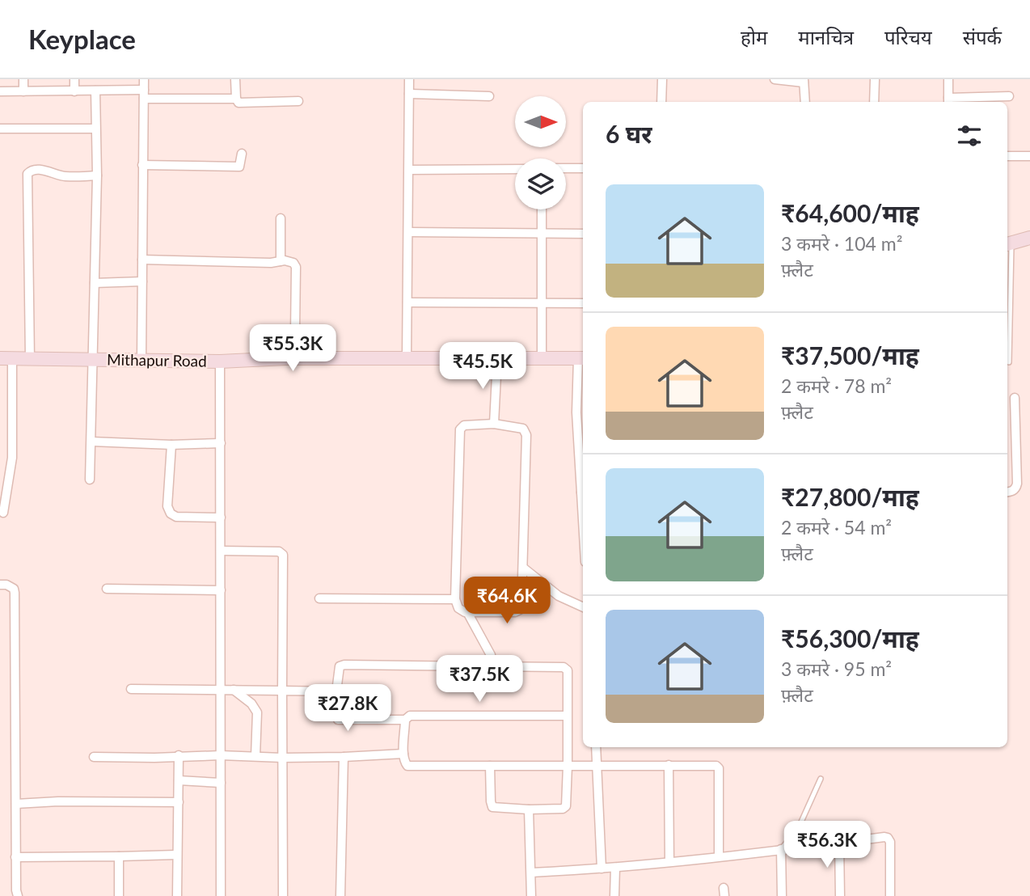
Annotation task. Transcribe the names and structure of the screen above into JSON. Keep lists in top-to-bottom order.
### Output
{
  "streets": {
    "street": ["Mithapur Road"]
  },
  "north": "right",
  "page": {
    "header": "Keyplace",
    "nav": [
      "होम",
      "मानचित्र",
      "परिचय",
      "संपर्क"
    ],
    "heading": "6 घर",
    "list": [
      {
        "name": "₹64,600/माह",
        "note": "3 कमरे · 104 m² · फ़्लैट"
      },
      {
        "name": "₹37,500/माह",
        "note": "2 कमरे · 78 m² · फ़्लैट"
      },
      {
        "name": "₹27,800/माह",
        "note": "2 कमरे · 54 m² · फ़्लैट"
      },
      {
        "name": "₹56,300/माह",
        "note": "3 कमरे · 95 m² · फ़्लैट"
      }
    ],
    "price": [
      "₹55.3K",
      "₹45.5K",
      "₹64.6K",
      "₹37.5K",
      "₹27.8K",
      "₹56.3K"
    ]
  }
}
